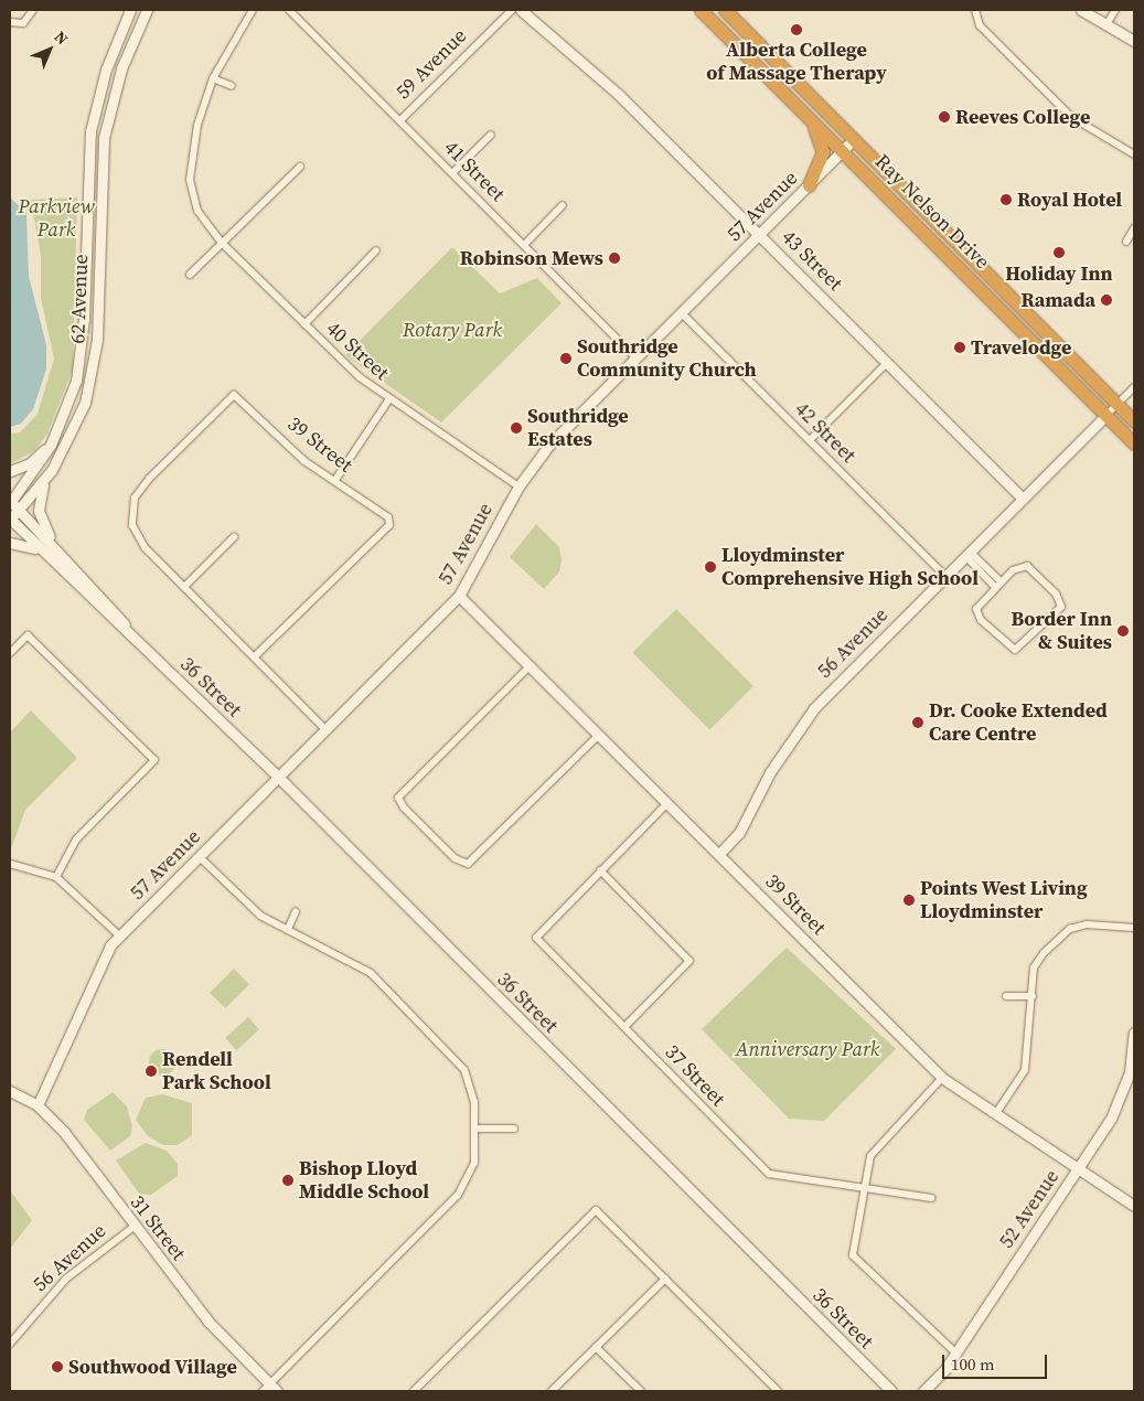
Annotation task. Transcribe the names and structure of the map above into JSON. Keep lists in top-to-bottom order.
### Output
{
  "streets": {
    "highway": ["Ray Nelson Drive"],
    "street": [
      "59 Avenue",
      "41 Street",
      "57 Avenue",
      "43 Street",
      "62 Avenue",
      "40 Street",
      "42 Street",
      "39 Street",
      "56 Avenue",
      "36 Street",
      "37 Street",
      "52 Avenue",
      "31 Street"
    ]
  },
  "crossings": [
    ["59 Avenue", "41 Street"],
    ["41 Street", "57 Avenue"],
    ["57 Avenue", "Ray Nelson Drive"],
    ["57 Avenue", "43 Street"],
    ["57 Avenue", "40 Street"],
    ["57 Avenue", "42 Street"],
    ["57 Avenue", "39 Street"],
    ["57 Avenue", "36 Street"],
    ["57 Avenue", "31 Street"],
    ["Ray Nelson Drive", "56 Avenue"],
    ["43 Street", "56 Avenue"],
    ["62 Avenue", "36 Street"],
    ["42 Street", "56 Avenue"],
    ["39 Street", "56 Avenue"],
    ["39 Street", "52 Avenue"],
    ["56 Avenue", "31 Street"]
  ],
  "parks": ["Parkview Park", "Rotary Park", "Anniversary Park"],
  "places": [
    "Alberta College of Massage Therapy",
    "Reeves College",
    "Royal Hotel",
    "Holiday Inn",
    "Robinson Mews",
    "Ramada",
    "Travelodge",
    "Southridge Community Church",
    "Southridge Estates",
    "Lloydminster Comprehensive High School",
    "Border Inn & Suites",
    "Dr. Cooke Extended Care Centre",
    "Points West Living Lloydminster",
    "Rendell Park School",
    "Bishop Lloyd Middle School",
    "Southwood Village"
  ],
  "scale_bar": "100 m",
  "north": "top right"
}
